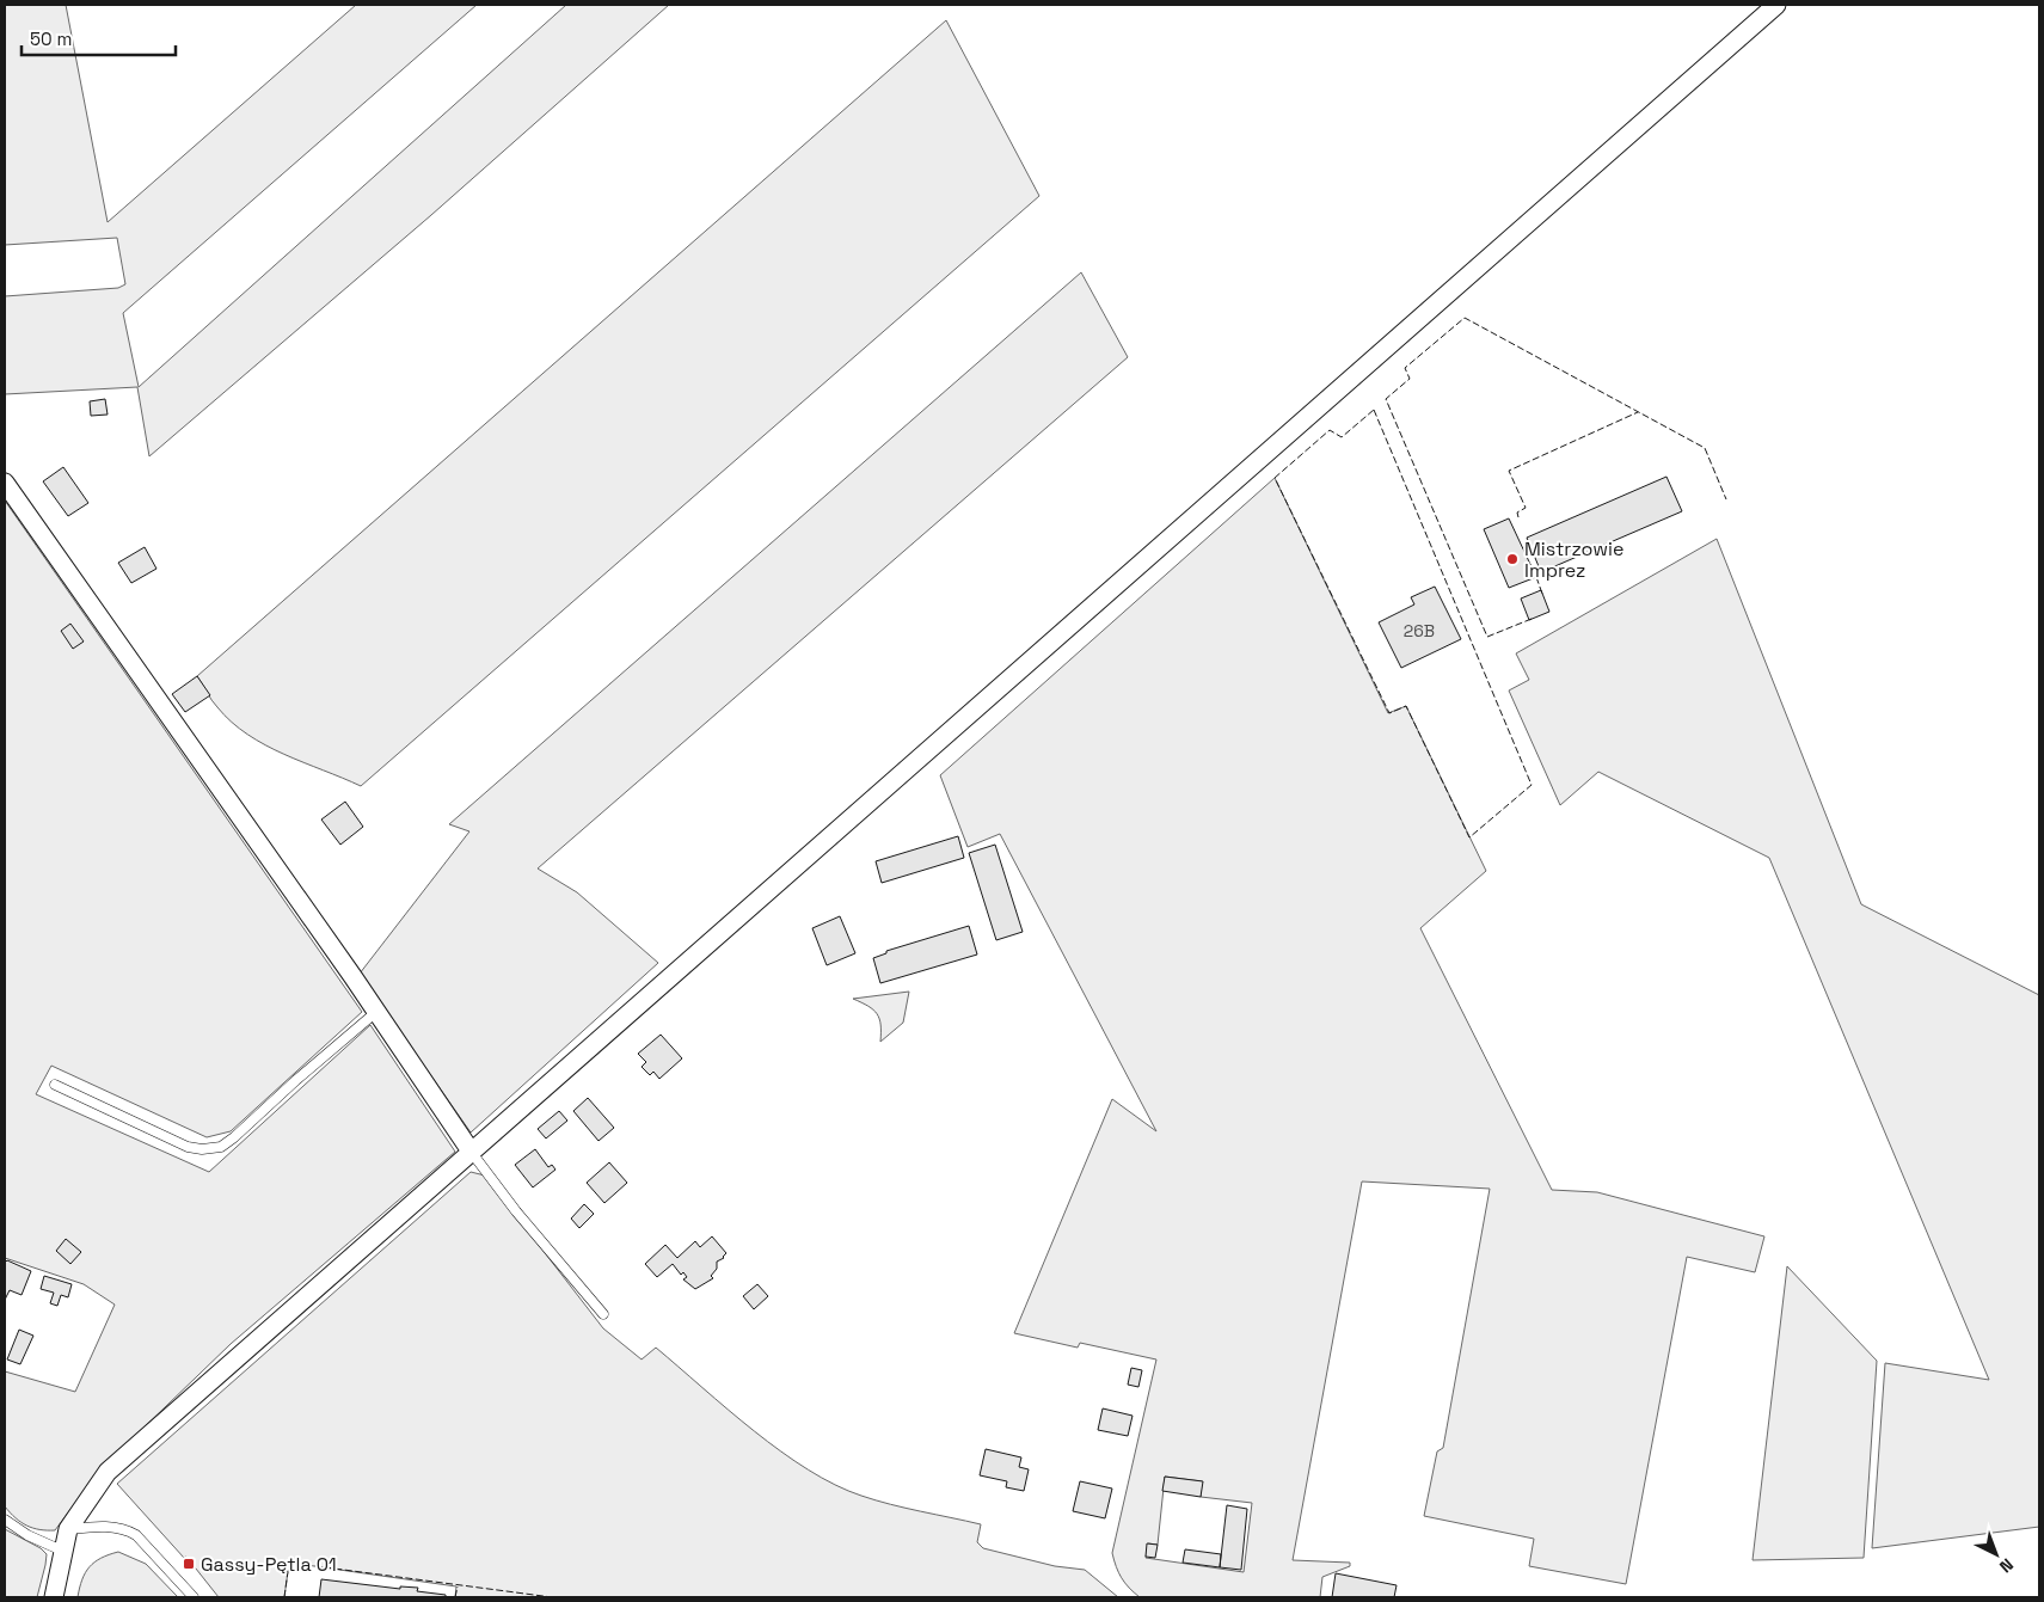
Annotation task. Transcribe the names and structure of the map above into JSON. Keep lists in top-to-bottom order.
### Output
{
  "places": {
    "other": ["Mistrzowie Imprez"],
    "transit": ["Gassy-Pętla 01"]
  },
  "house_numbers": ["26B"],
  "scale_bar": "50 m",
  "north": "bottom right"
}
